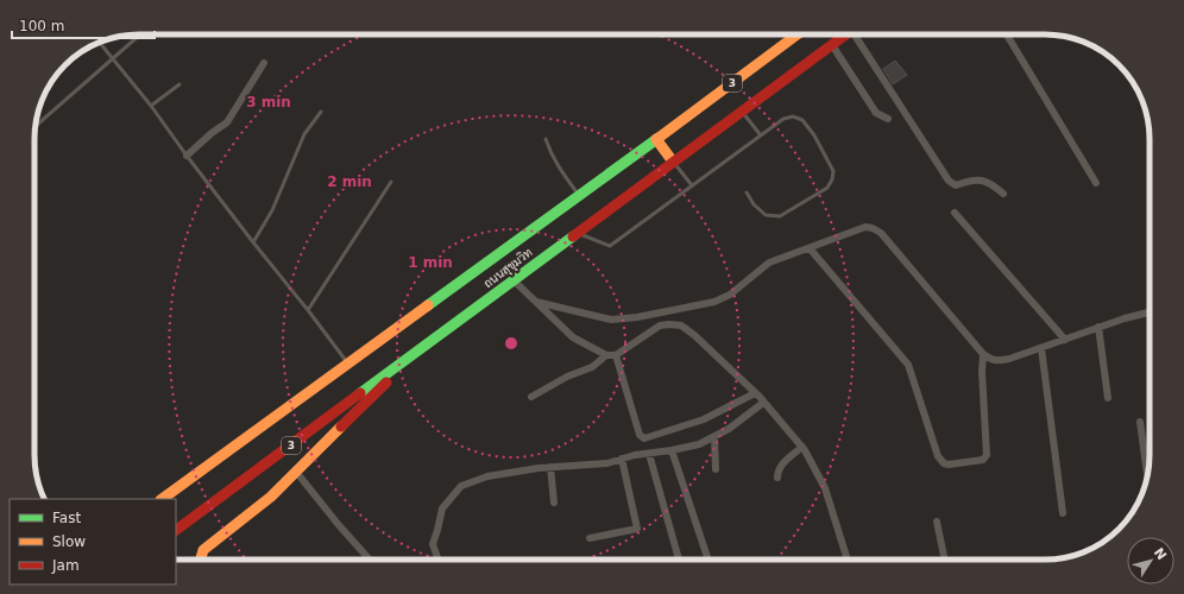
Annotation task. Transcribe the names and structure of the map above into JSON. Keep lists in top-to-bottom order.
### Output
{
  "streets": {
    "main road": ["3", "ถนนสุขุมวิท"]
  },
  "legend": ["Fast", "Slow", "Jam"],
  "scale_bar": "100 m",
  "north": "top right",
  "rings": ["3 min", "2 min", "1 min"]
}
